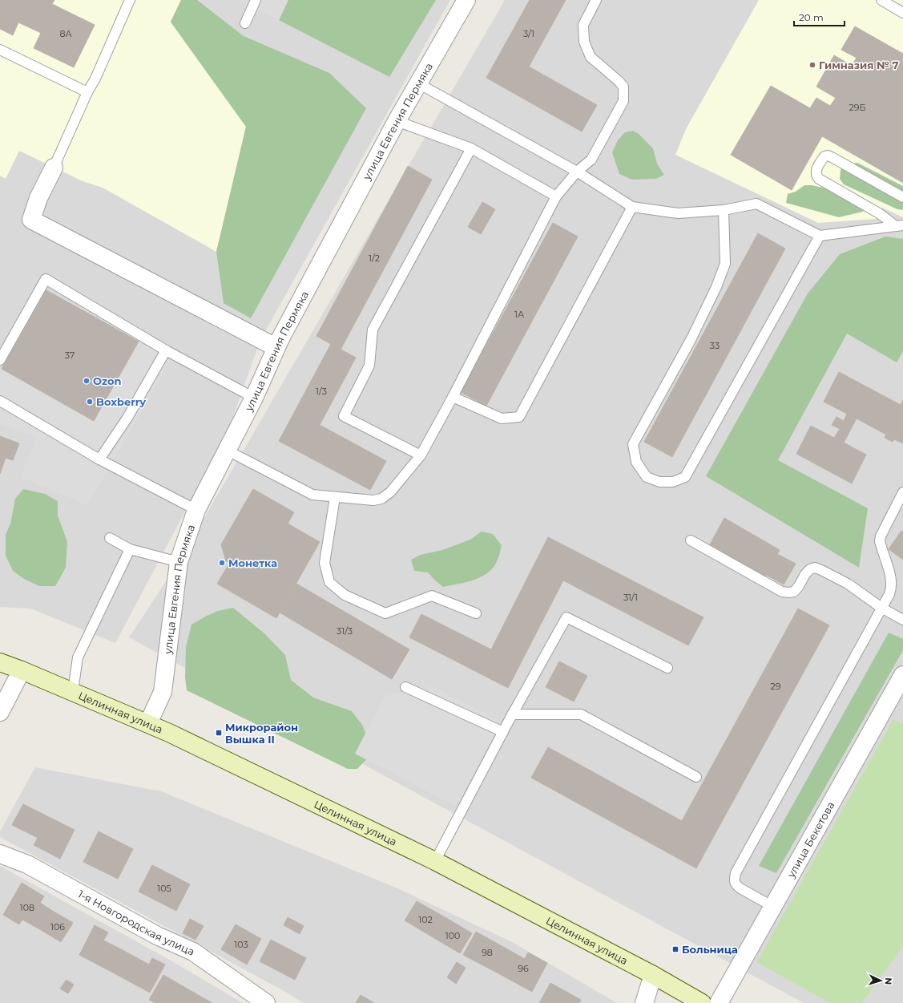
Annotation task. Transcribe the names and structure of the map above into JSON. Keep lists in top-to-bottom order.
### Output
{
  "streets": {
    "main road": ["Целинная улица"],
    "street": ["улица Евгения Пермяка", "улица Бекетова", "1-я Новгородская улица"]
  },
  "crossings": [
    ["улица Евгения Пермяка", "Целинная улица"]
  ],
  "places": {
    "other": [
      "Гимназия № 7",
      "Ozon",
      "Boxberry",
      "Монетка"
    ],
    "transit": ["Микрорайон Вышка II", "Больница"]
  },
  "house_numbers": [
    "8А",
    "3/1",
    "29Б",
    "1/2",
    "1А",
    "33",
    "37",
    "1/3",
    "31/1",
    "31/3",
    "29",
    "105",
    "108",
    "102",
    "106",
    "100",
    "103",
    "98",
    "96"
  ],
  "scale_bar": "20 m",
  "north": "right"
}
